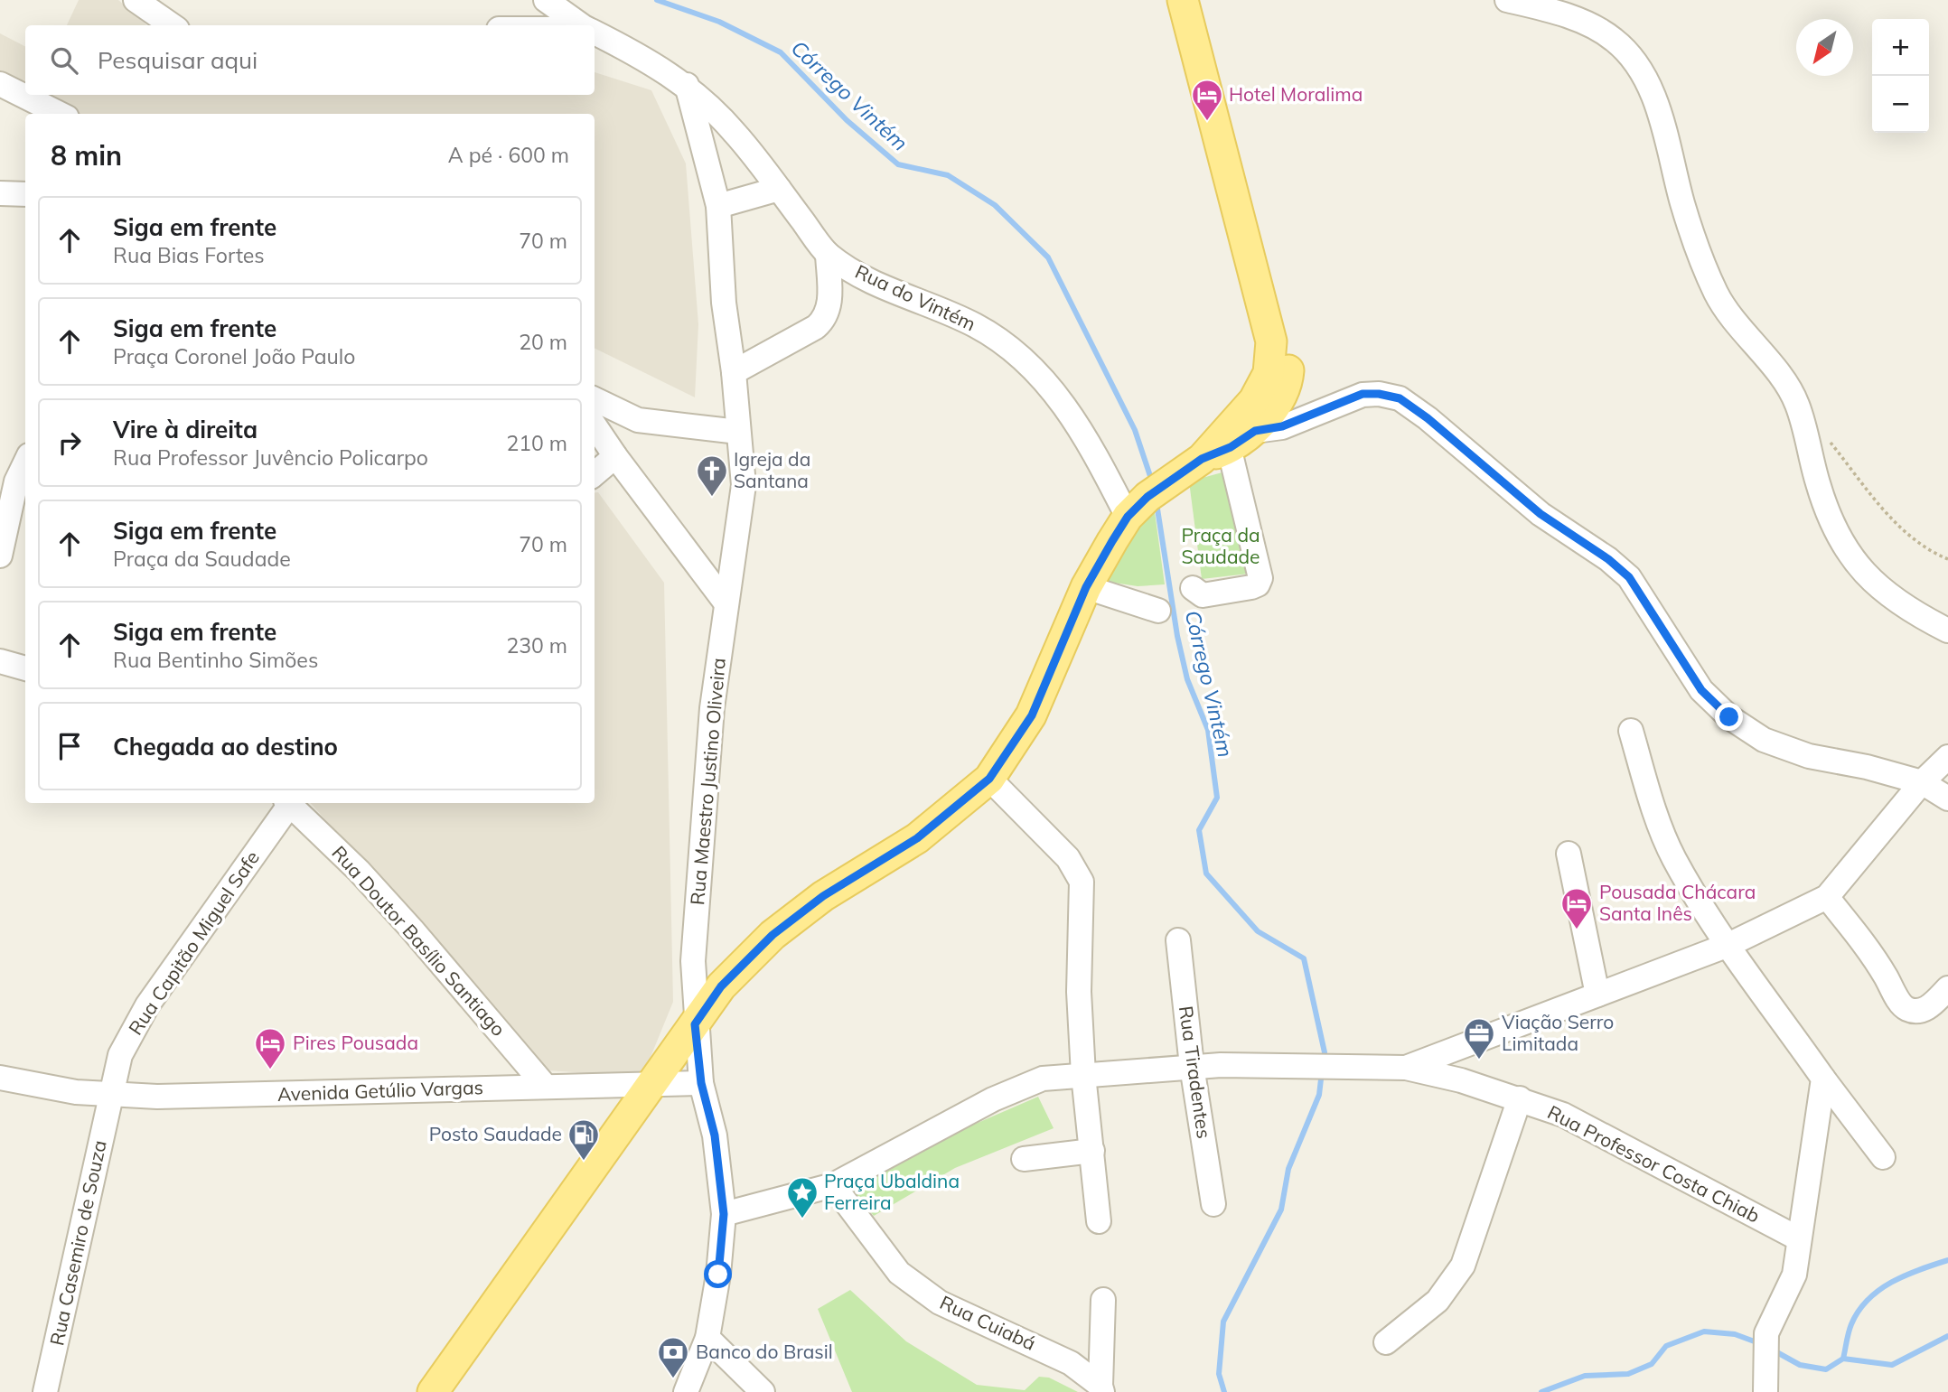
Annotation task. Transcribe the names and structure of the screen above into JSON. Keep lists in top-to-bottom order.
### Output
{
  "streets": {
    "street": [
      "Rua do Vintém",
      "Rua Maestro Justino Oliveira",
      "Rua Doutor Basílio Santiago",
      "Rua Capitão Miguel Safe",
      "Rua Tiradentes",
      "Avenida Getúlio Vargas",
      "Rua Professor Costa Chiab",
      "Rua Casemiro de Souza",
      "Rua Cuiabá"
    ]
  },
  "crossings": [
    ["Rua do Vintém", "Rua Maestro Justino Oliveira"],
    ["Rua Maestro Justino Oliveira", "Avenida Getúlio Vargas"],
    ["Rua Doutor Basílio Santiago", "Avenida Getúlio Vargas"],
    ["Rua Capitão Miguel Safe", "Avenida Getúlio Vargas"],
    ["Rua Capitão Miguel Safe", "Rua Casemiro de Souza"],
    ["Rua Tiradentes", "Rua Professor Costa Chiab"],
    ["Avenida Getúlio Vargas", "Rua Casemiro de Souza"],
    ["Rua Professor Costa Chiab", "Rua Cuiabá"]
  ],
  "water": ["Córrego Vintém"],
  "parks": ["Praça da Saudade"],
  "places": {
    "hotel": ["Hotel Moralima", "Pousada Chácara Santa Inês", "Pires Pousada"],
    "church": ["Igreja da Santana"],
    "office": ["Viação Serro Limitada"],
    "fuel station": ["Posto Saudade"],
    "place": ["Praça Ubaldina Ferreira"],
    "bank": ["Banco do Brasil"]
  },
  "north": "bottom left",
  "page": {
    "map_buttons": ["+", "−"],
    "search": "Pesquisar aqui",
    "heading": ["8 min", "A pé · 600 m"],
    "list": [
      ["Siga em frente", "Rua Bias Fortes", "70 m"],
      ["Siga em frente", "Praça Coronel João Paulo", "20 m"],
      ["Vire à direita", "Rua Professor Juvêncio Policarpo", "210 m"],
      ["Siga em frente", "Praça da Saudade", "70 m"],
      ["Siga em frente", "Rua Bentinho Simões", "230 m"],
      "Chegada ao destino"
    ]
  }
}
